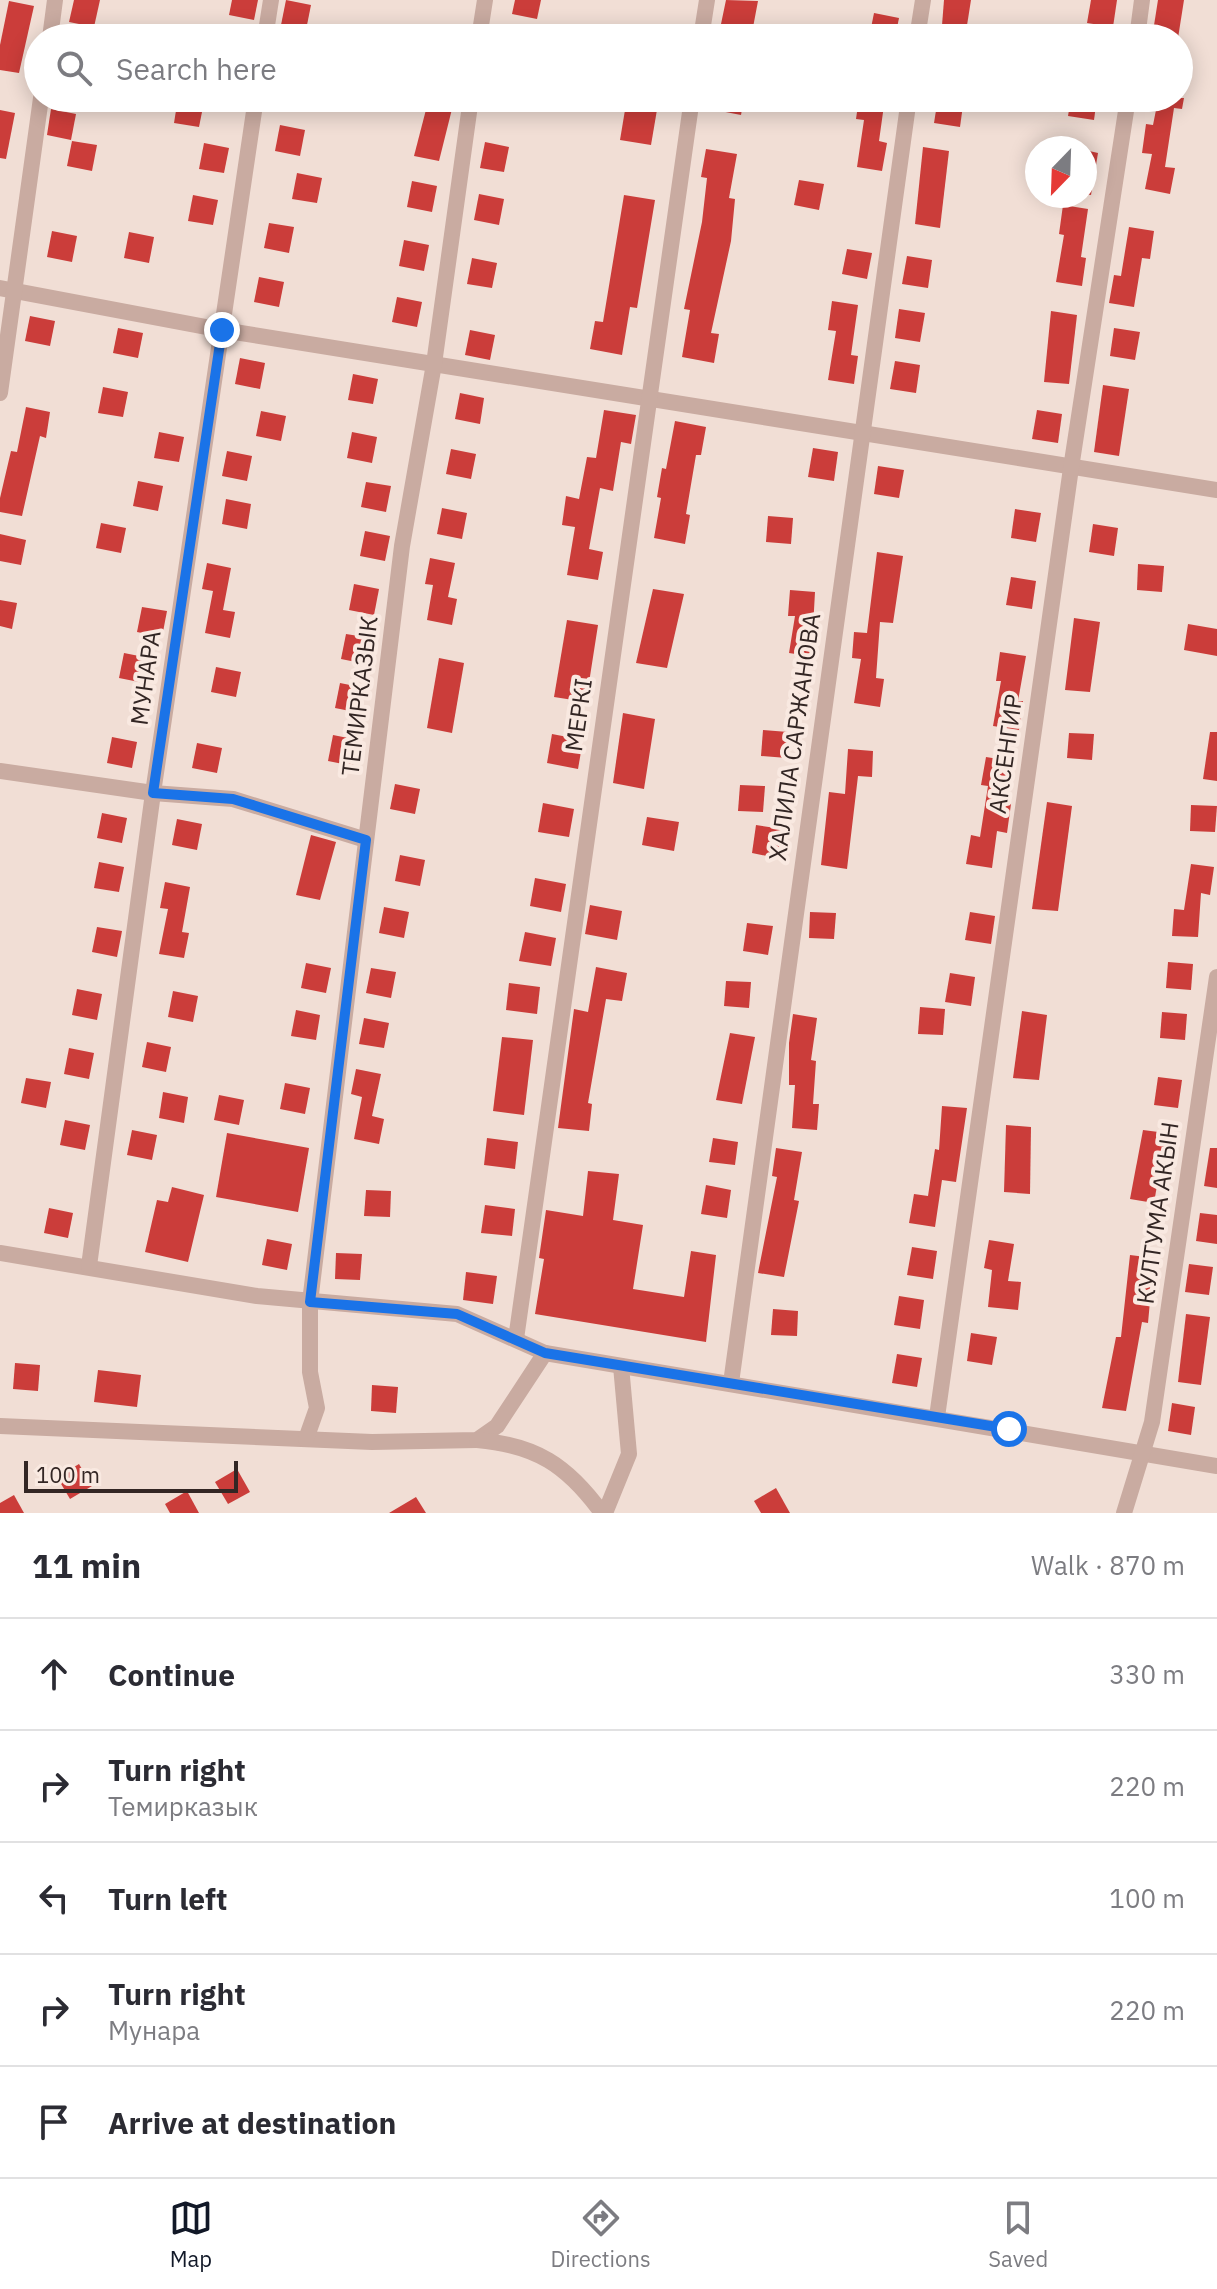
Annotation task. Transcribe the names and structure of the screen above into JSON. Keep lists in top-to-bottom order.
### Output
{
  "streets": {
    "street": [
      "МУНАРА",
      "ТЕМИРКАЗЫК",
      "МЕРКІ",
      "ХАЛИЛА САРЖАНОВА",
      "АКСЕНГИР",
      "КУЛТУМА АКЫН"
    ]
  },
  "scale_bar": "100 m",
  "north": "bottom left",
  "page": {
    "search": "Search here",
    "scale": "100 m",
    "heading": ["11 min", "Walk · 870 m"],
    "list": [
      ["Continue", "330 m"],
      ["Turn right", "Темирказык", "220 m"],
      ["Turn left", "100 m"],
      ["Turn right", "Мунара", "220 m"],
      "Arrive at destination"
    ],
    "nav": ["Map", "Directions", "Saved"]
  }
}
